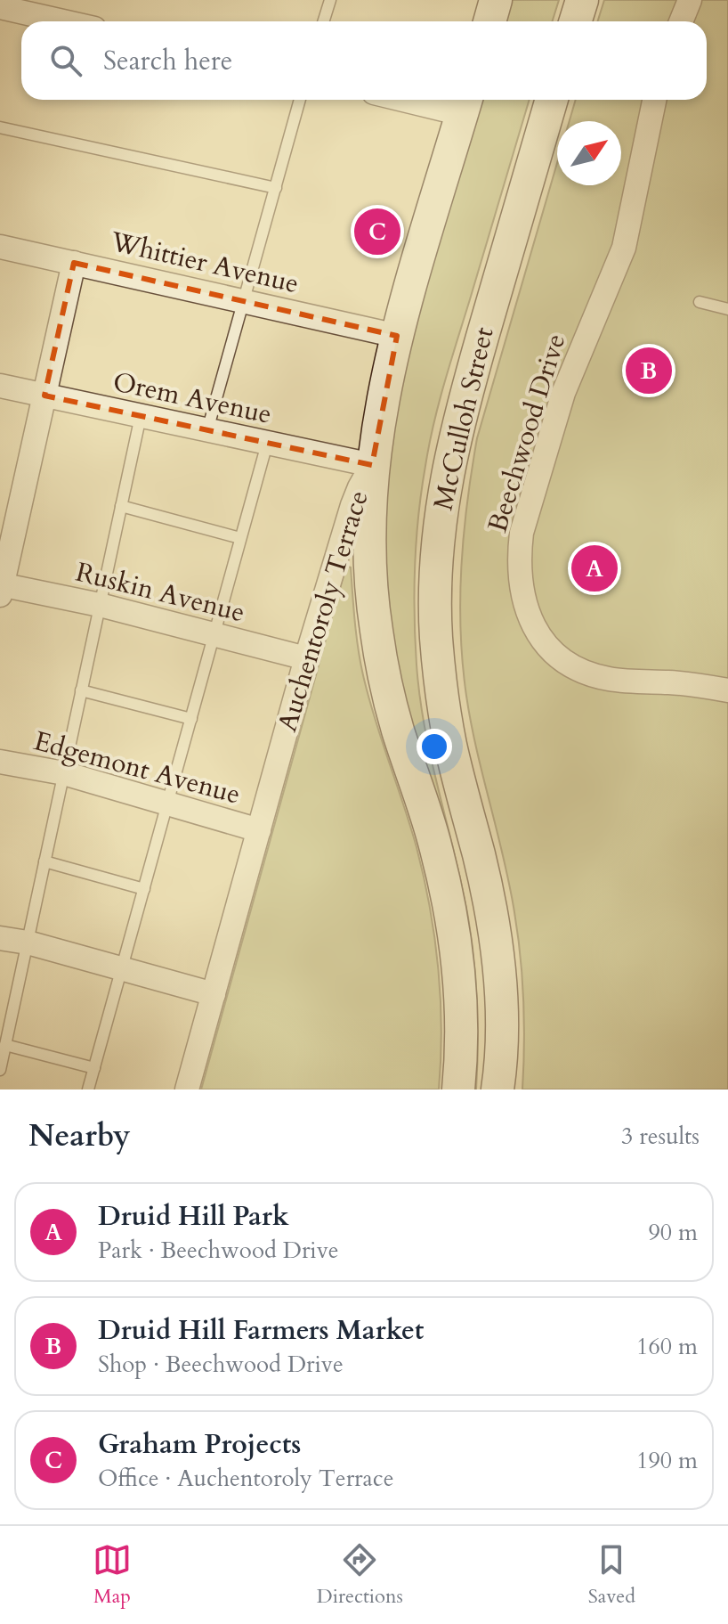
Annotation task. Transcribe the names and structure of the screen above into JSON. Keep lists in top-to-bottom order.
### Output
{
  "streets": {
    "main road": ["McCulloh Street", "Auchentoroly Terrace"],
    "street": [
      "Whittier Avenue",
      "Orem Avenue",
      "Beechwood Drive",
      "Ruskin Avenue",
      "Edgemont Avenue"
    ]
  },
  "crossings": [
    ["Whittier Avenue", "Auchentoroly Terrace"],
    ["Orem Avenue", "Auchentoroly Terrace"],
    ["Ruskin Avenue", "Auchentoroly Terrace"],
    ["Auchentoroly Terrace", "Edgemont Avenue"]
  ],
  "north": "top right",
  "page": {
    "search": "Search here",
    "pins": ["C", "B", "A"],
    "heading": ["Nearby", "3 results"],
    "list": [
      {
        "mark": "A",
        "name": "Druid Hill Park",
        "note": "Park · Beechwood Drive",
        "value": "90 m"
      },
      {
        "mark": "B",
        "name": "Druid Hill Farmers Market",
        "note": "Shop · Beechwood Drive",
        "value": "160 m"
      },
      {
        "mark": "C",
        "name": "Graham Projects",
        "note": "Office · Auchentoroly Terrace",
        "value": "190 m"
      }
    ],
    "nav": ["Map", "Directions", "Saved"]
  }
}
